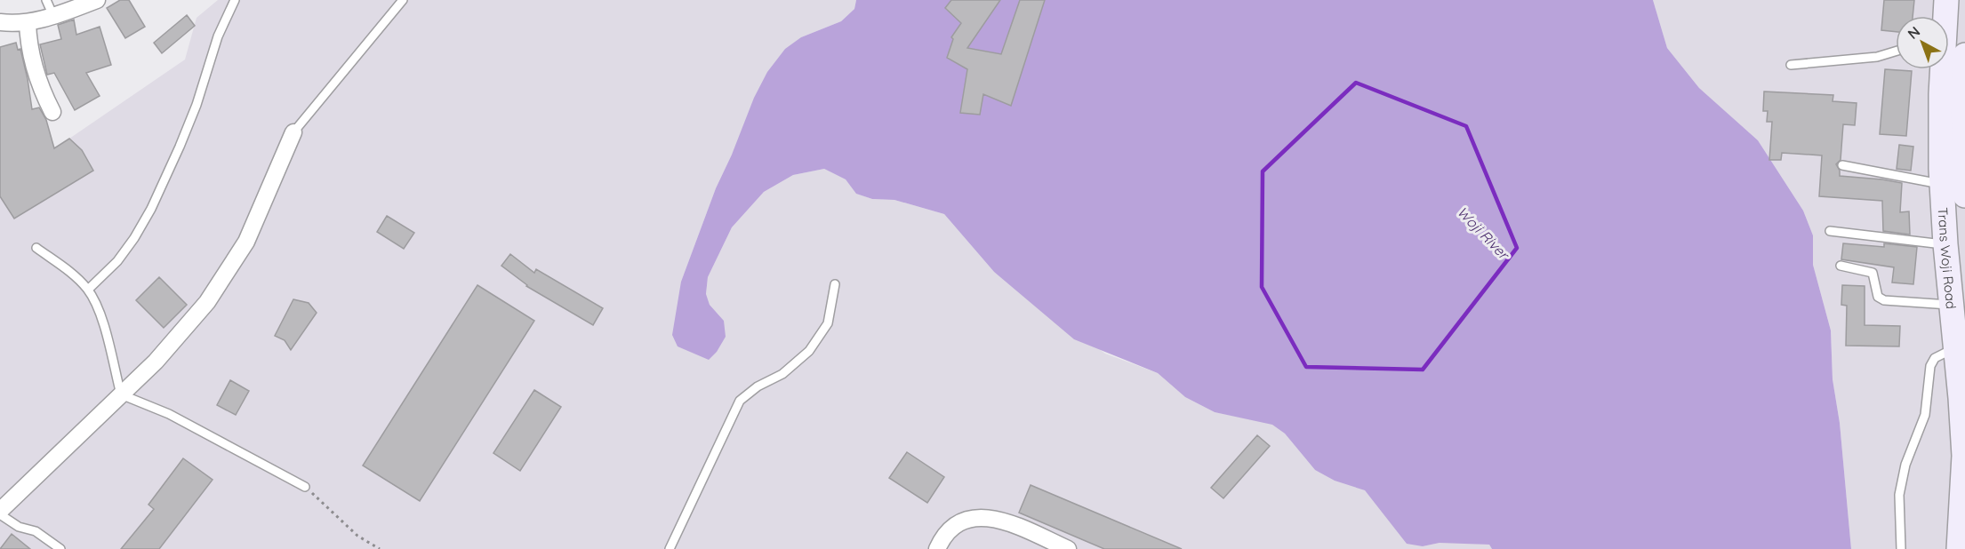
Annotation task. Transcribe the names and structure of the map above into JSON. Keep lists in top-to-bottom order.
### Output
{
  "streets": {
    "main road": ["Trans Woji Road"]
  },
  "water": ["Woji River"],
  "north": "top left"
}
